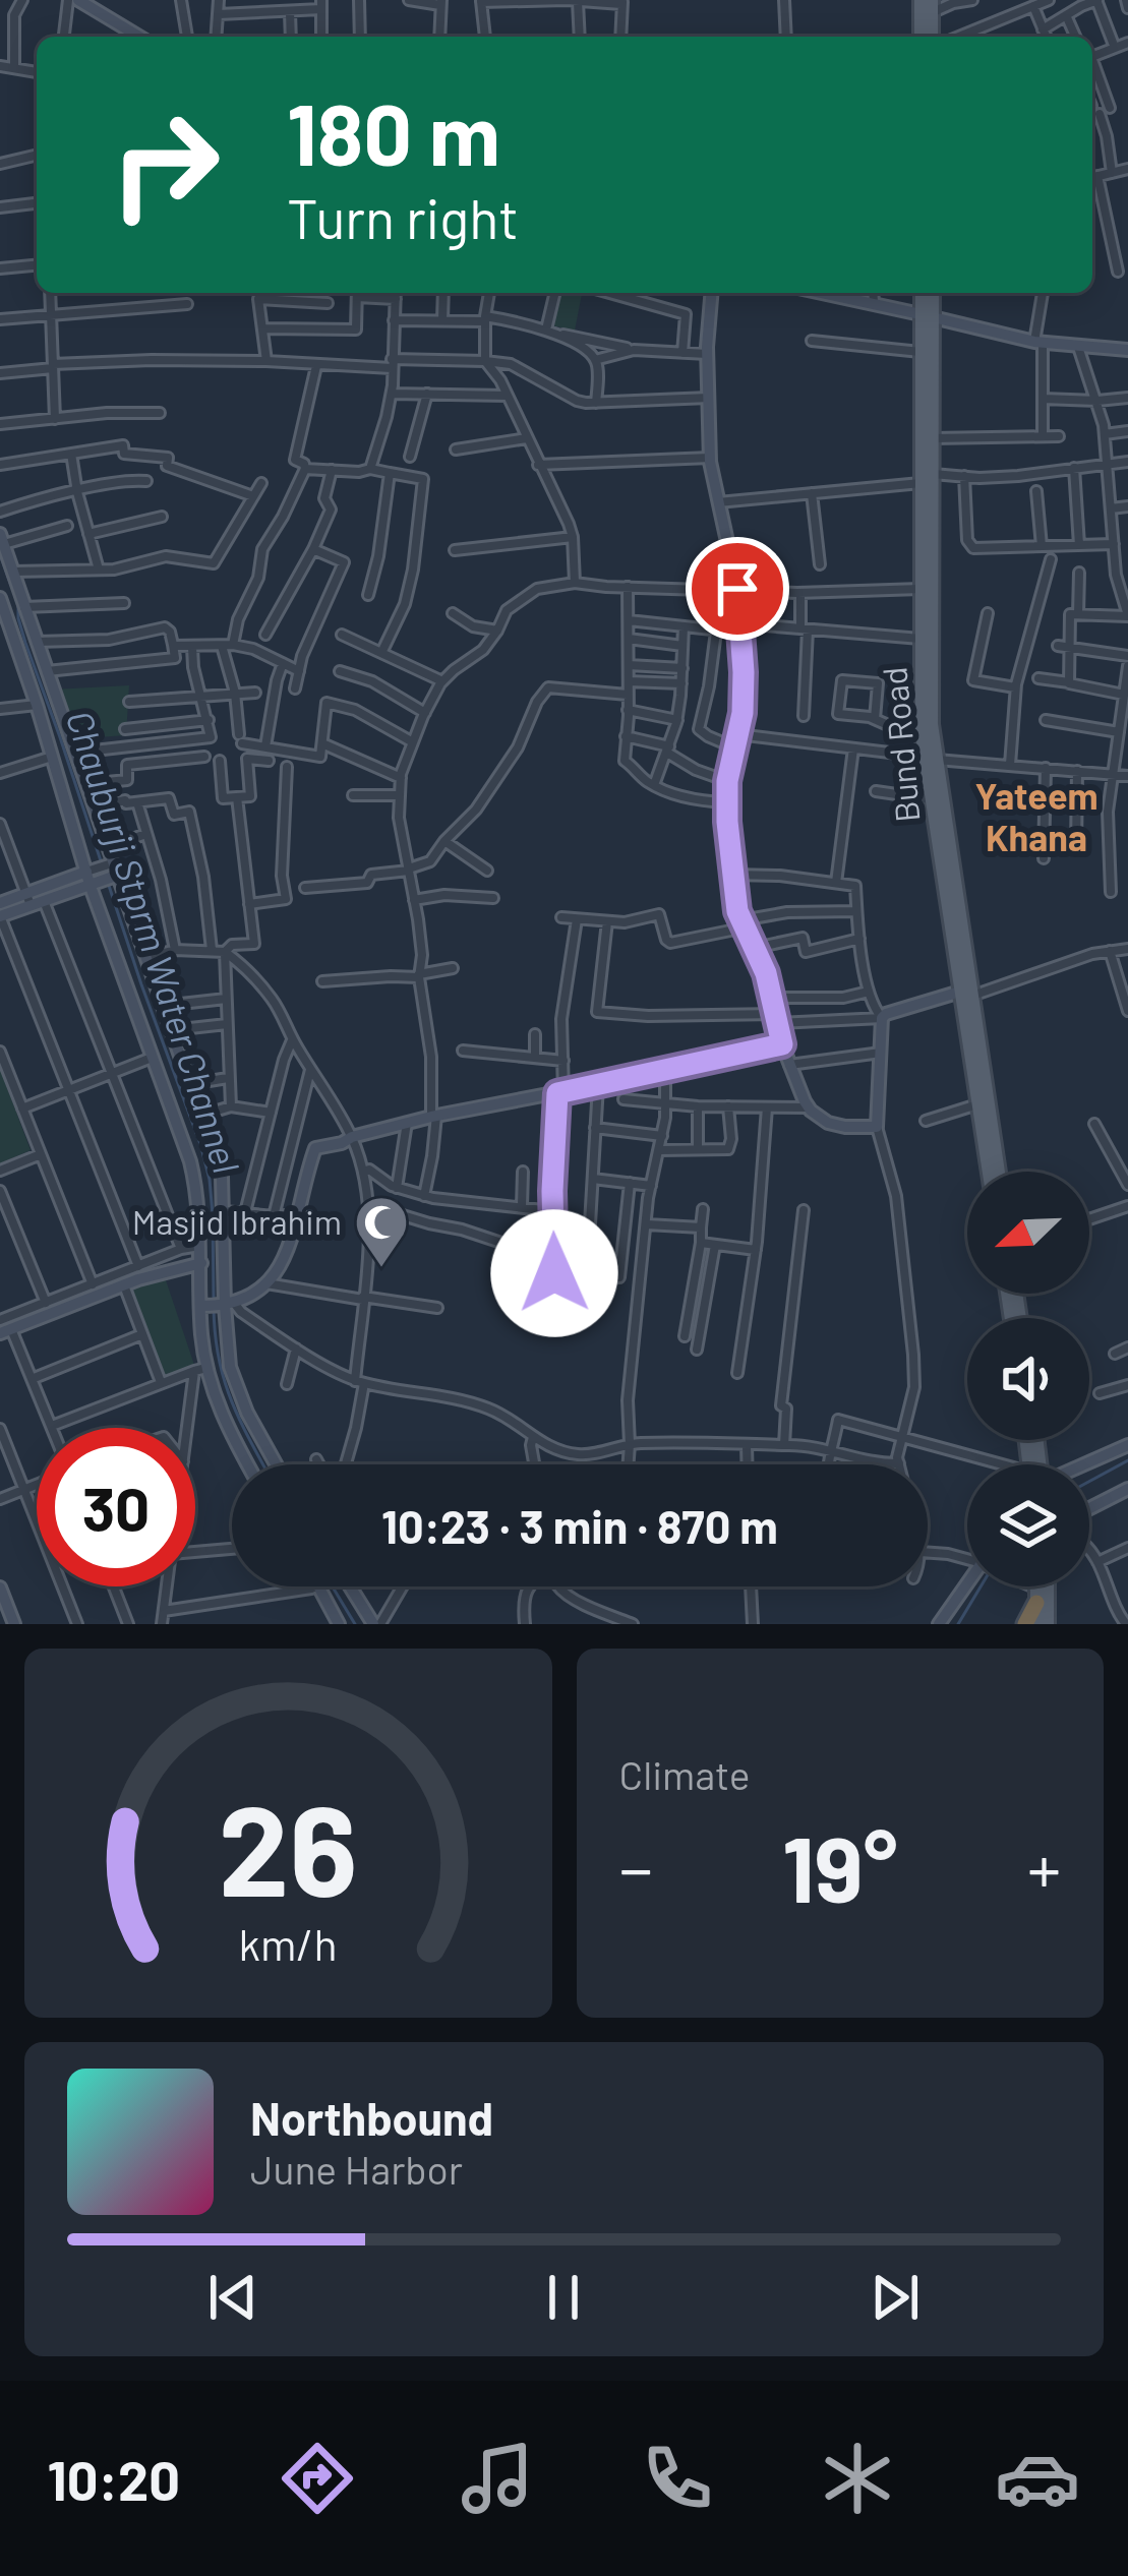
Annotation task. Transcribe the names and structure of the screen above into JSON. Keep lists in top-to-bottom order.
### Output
{
  "streets": {
    "main road": ["Bund Road"]
  },
  "districts": ["Yateem Khana"],
  "water": ["Chauburji Stprm Water Channel"],
  "places": {
    "mosque": ["Masjid Ibrahim"]
  },
  "north": "bottom left",
  "page": {
    "turn": ["180 m", "Turn right"],
    "limit": "30",
    "trip": "10:23 · 3 min · 870 m",
    "tile": "Climate",
    "heat": ["−", "19°", "+"],
    "song": ["Northbound", "June Harbor"],
    "tabs": "10:20",
    "gauge": ["26", "km/h"]
  }
}
